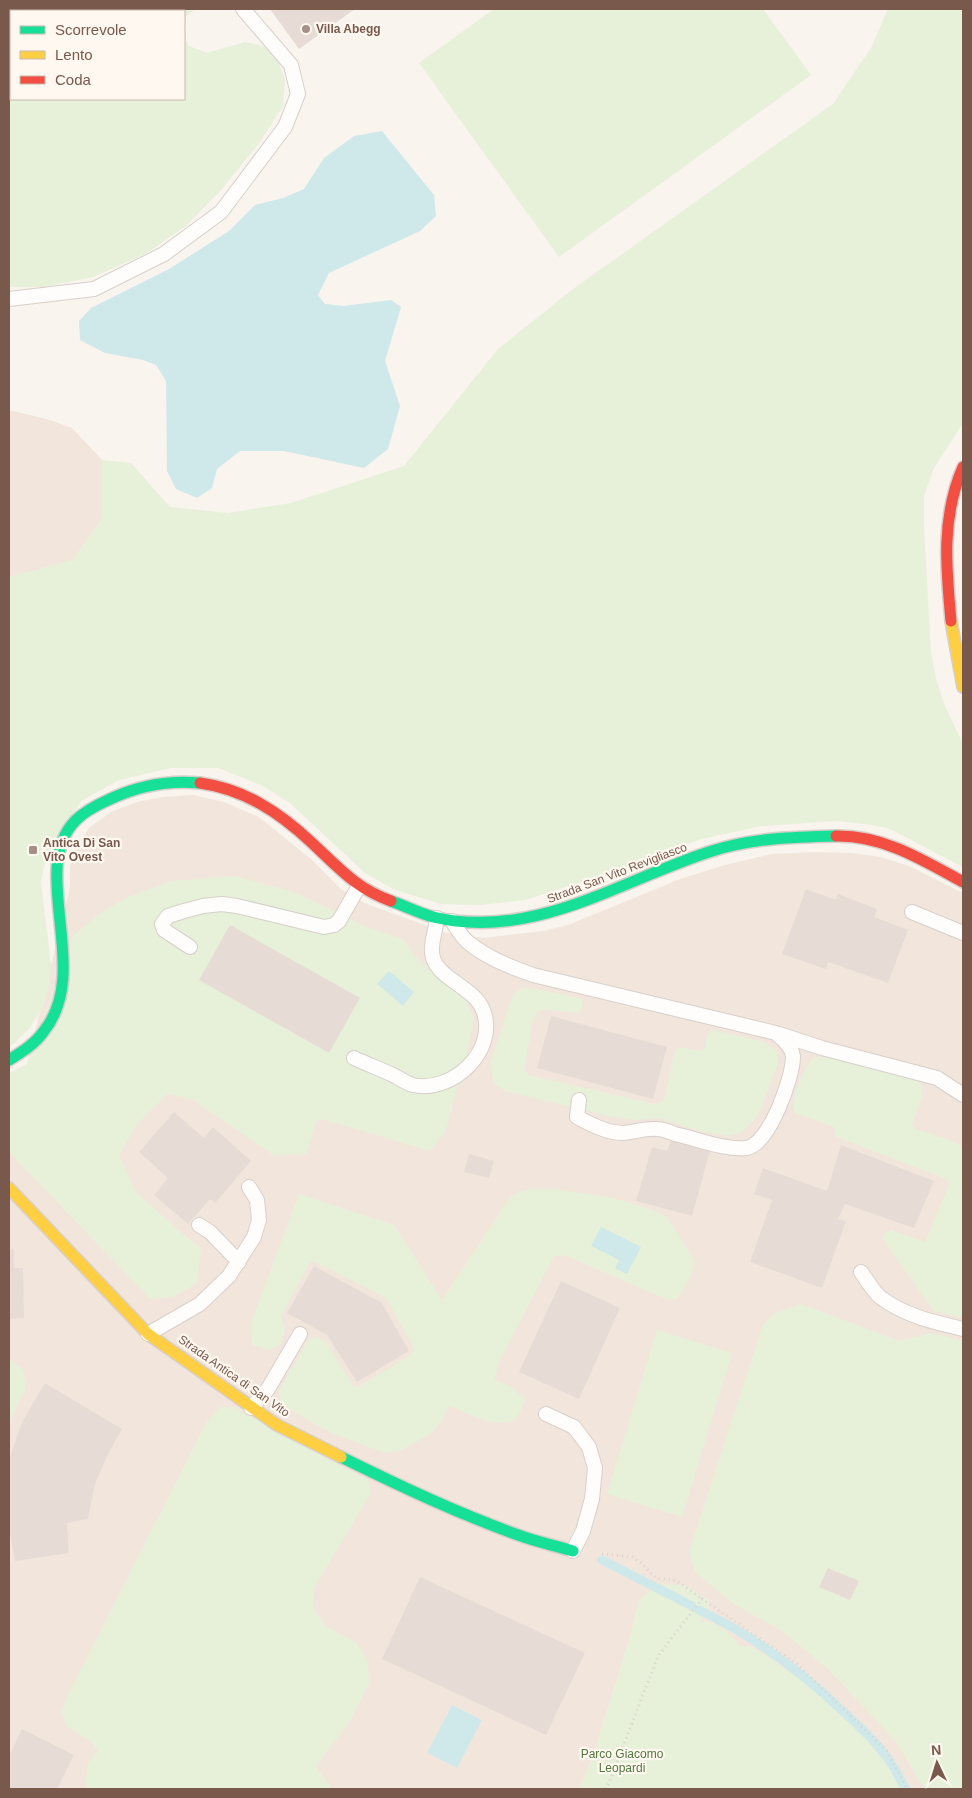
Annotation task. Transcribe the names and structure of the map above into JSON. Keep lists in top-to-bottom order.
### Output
{
  "streets": {
    "street": ["Strada San Vito Revigliasco", "Strada Antica di San Vito"]
  },
  "parks": ["Parco Giacomo Leopardi"],
  "places": {
    "other": ["Villa Abegg"],
    "transit": ["Antica Di San Vito Ovest"]
  },
  "legend": ["Scorrevole", "Lento", "Coda"],
  "north": "top"
}
